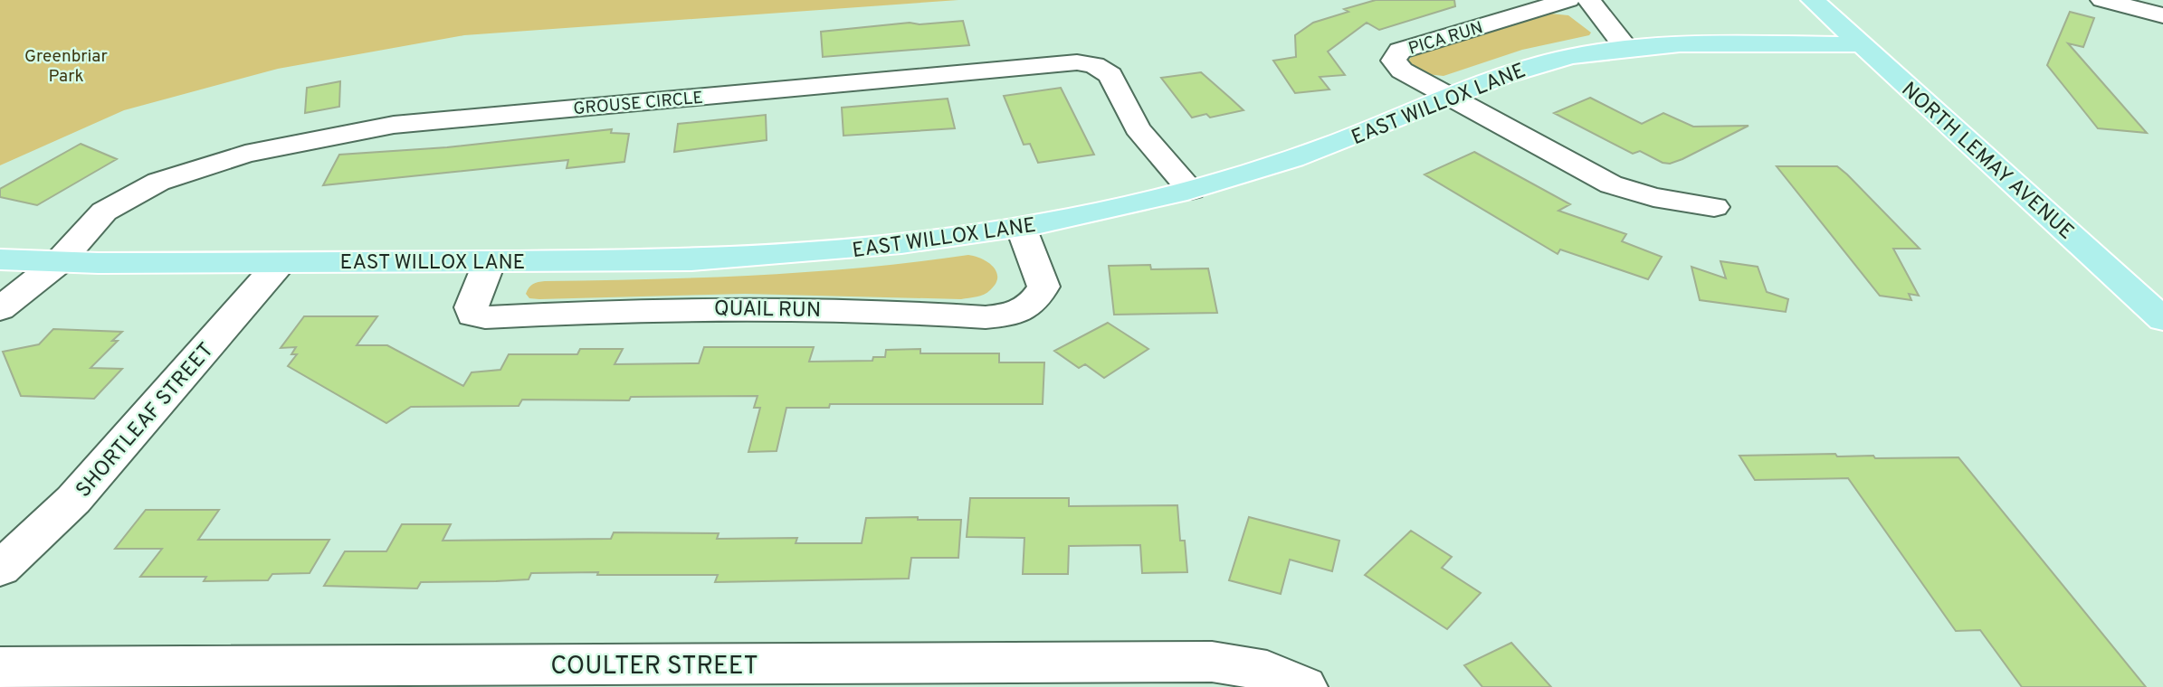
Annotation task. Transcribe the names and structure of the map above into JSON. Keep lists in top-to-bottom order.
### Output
{
  "streets": {
    "main road": ["EAST WILLOX LANE", "NORTH LEMAY AVENUE"],
    "street": [
      "PICA RUN",
      "GROUSE CIRCLE",
      "QUAIL RUN",
      "SHORTLEAF STREET",
      "COULTER STREET"
    ]
  },
  "crossings": [
    ["PICA RUN", "EAST WILLOX LANE"],
    ["GROUSE CIRCLE", "EAST WILLOX LANE"],
    ["EAST WILLOX LANE", "NORTH LEMAY AVENUE"],
    ["EAST WILLOX LANE", "QUAIL RUN"],
    ["EAST WILLOX LANE", "SHORTLEAF STREET"]
  ],
  "parks": ["Greenbriar Park"]
}
